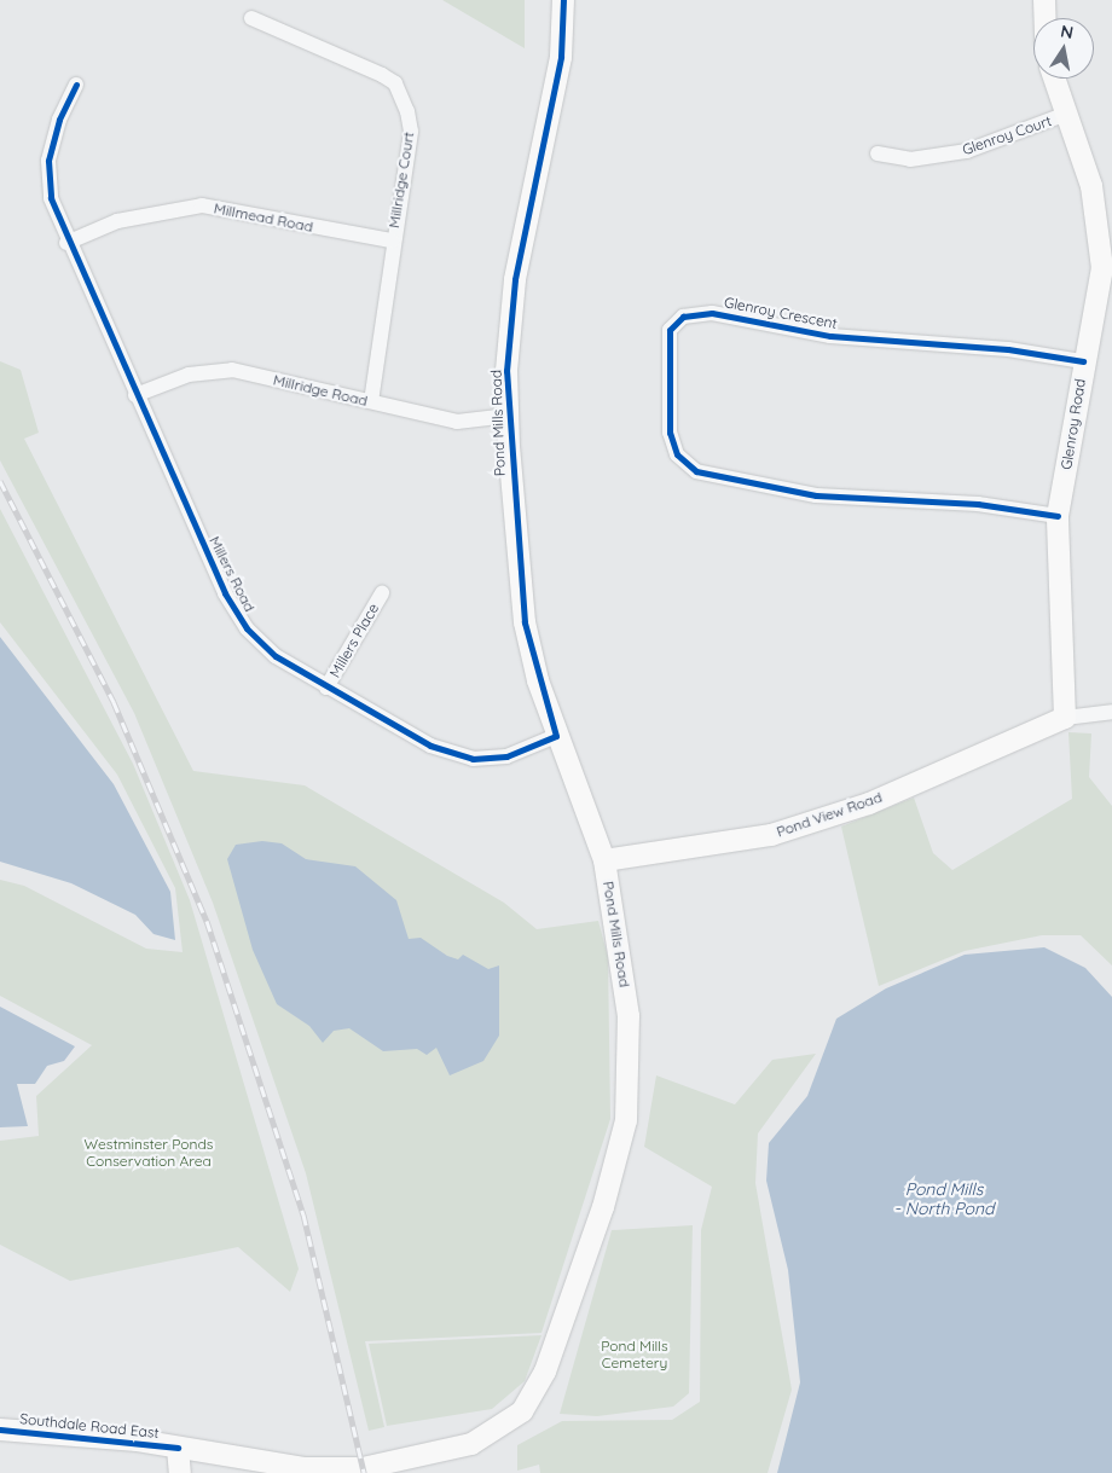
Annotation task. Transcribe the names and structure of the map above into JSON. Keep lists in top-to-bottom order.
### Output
{
  "streets": {
    "main road": [
      "Pond Mills Road",
      "Glenroy Road",
      "Pond View Road",
      "Southdale Road East"
    ],
    "street": [
      "Glenroy Court",
      "Millridge Court",
      "Millmead Road",
      "Glenroy Crescent",
      "Millridge Road",
      "Millers Road",
      "Millers Place"
    ]
  },
  "crossings": [
    ["Glenroy Court", "Glenroy Road"],
    ["Millridge Court", "Millmead Road"],
    ["Millridge Court", "Millridge Road"],
    ["Millmead Road", "Millers Road"],
    ["Glenroy Crescent", "Glenroy Road"],
    ["Millridge Road", "Pond Mills Road"],
    ["Millridge Road", "Millers Road"],
    ["Pond Mills Road", "Millers Road"],
    ["Pond Mills Road", "Pond View Road"],
    ["Pond Mills Road", "Southdale Road East"],
    ["Glenroy Road", "Pond View Road"],
    ["Millers Road", "Millers Place"]
  ],
  "water": ["Pond Mills - North Pond"],
  "parks": ["Westminster Ponds Conservation Area", "Pond Mills Cemetery"],
  "north": "top"
}
